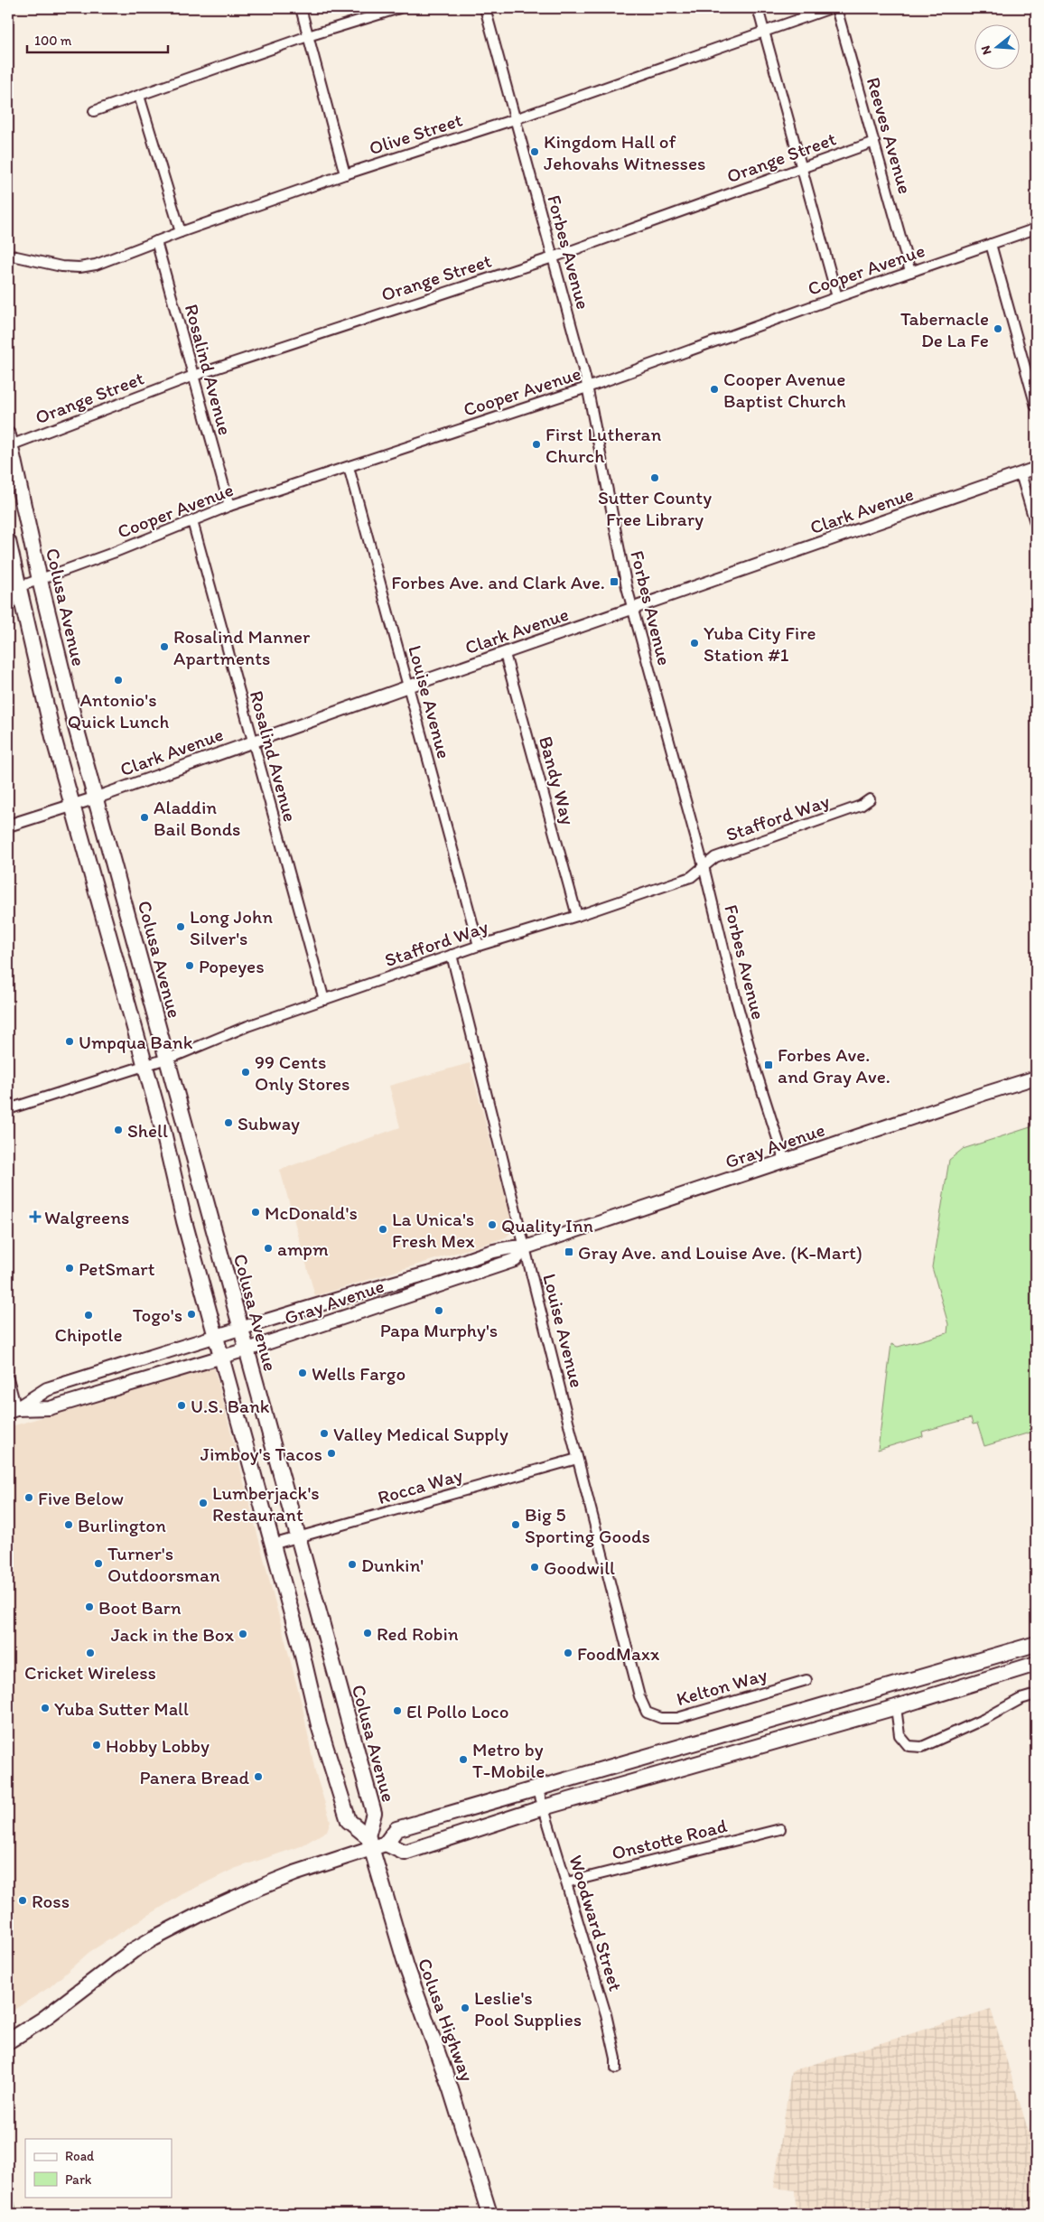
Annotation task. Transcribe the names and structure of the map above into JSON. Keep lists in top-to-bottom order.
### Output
{
  "streets": {
    "highway": ["Colusa Avenue", "Colusa Highway"],
    "main road": ["Gray Avenue"],
    "street": [
      "Olive Street",
      "Reeves Avenue",
      "Orange Street",
      "Forbes Avenue",
      "Cooper Avenue",
      "Rosalind Avenue",
      "Clark Avenue",
      "Louise Avenue",
      "Bandy Way",
      "Stafford Way",
      "Rocca Way",
      "Kelton Way",
      "Onstotte Road",
      "Woodward Street"
    ]
  },
  "crossings": [
    ["Olive Street", "Forbes Avenue"],
    ["Olive Street", "Rosalind Avenue"],
    ["Reeves Avenue", "Orange Street"],
    ["Reeves Avenue", "Cooper Avenue"],
    ["Orange Street", "Forbes Avenue"],
    ["Orange Street", "Rosalind Avenue"],
    ["Orange Street", "Colusa Avenue"],
    ["Forbes Avenue", "Cooper Avenue"],
    ["Forbes Avenue", "Clark Avenue"],
    ["Forbes Avenue", "Stafford Way"],
    ["Forbes Avenue", "Gray Avenue"],
    ["Cooper Avenue", "Rosalind Avenue"],
    ["Cooper Avenue", "Colusa Avenue"],
    ["Cooper Avenue", "Louise Avenue"],
    ["Rosalind Avenue", "Clark Avenue"],
    ["Rosalind Avenue", "Stafford Way"],
    ["Clark Avenue", "Colusa Avenue"],
    ["Clark Avenue", "Louise Avenue"],
    ["Clark Avenue", "Bandy Way"],
    ["Colusa Avenue", "Stafford Way"],
    ["Colusa Avenue", "Gray Avenue"],
    ["Colusa Avenue", "Rocca Way"],
    ["Colusa Avenue", "Colusa Highway"],
    ["Louise Avenue", "Stafford Way"],
    ["Louise Avenue", "Gray Avenue"],
    ["Louise Avenue", "Rocca Way"],
    ["Louise Avenue", "Kelton Way"],
    ["Bandy Way", "Stafford Way"],
    ["Onstotte Road", "Woodward Street"]
  ],
  "places": {
    "other": [
      "Kingdom Hall of Jehovahs Witnesses",
      "Tabernacle De La Fe",
      "Cooper Avenue Baptist Church",
      "First Lutheran Church",
      "Sutter County Free Library",
      "Yuba City Fire Station #1",
      "Rosalind Manner Apartments",
      "Antonio's Quick Lunch",
      "Aladdin Bail Bonds",
      "Long John Silver's",
      "Popeyes",
      "Umpqua Bank",
      "99 Cents Only Stores",
      "Subway",
      "Shell",
      "McDonald's",
      "Quality Inn",
      "La Unica's Fresh Mex",
      "ampm",
      "PetSmart",
      "Papa Murphy's",
      "Togo's",
      "Chipotle",
      "Wells Fargo",
      "U.S. Bank",
      "Valley Medical Supply",
      "Jimboy's Tacos",
      "Five Below",
      "Lumberjack's Restaurant",
      "Burlington",
      "Big 5 Sporting Goods",
      "Turner's Outdoorsman",
      "Dunkin'",
      "Goodwill",
      "Boot Barn",
      "Red Robin",
      "Jack in the Box",
      "Cricket Wireless",
      "FoodMaxx",
      "Yuba Sutter Mall",
      "El Pollo Loco",
      "Hobby Lobby",
      "Metro by T-Mobile",
      "Panera Bread",
      "Ross",
      "Leslie's Pool Supplies"
    ],
    "transit": ["Forbes Ave. and Clark Ave.", "Forbes Ave. and Gray Ave.", "Gray Ave. and Louise Ave. (K-Mart)"],
    "health": ["Walgreens"]
  },
  "legend": ["Road", "Park"],
  "scale_bar": "100 m",
  "north": "left"
}
